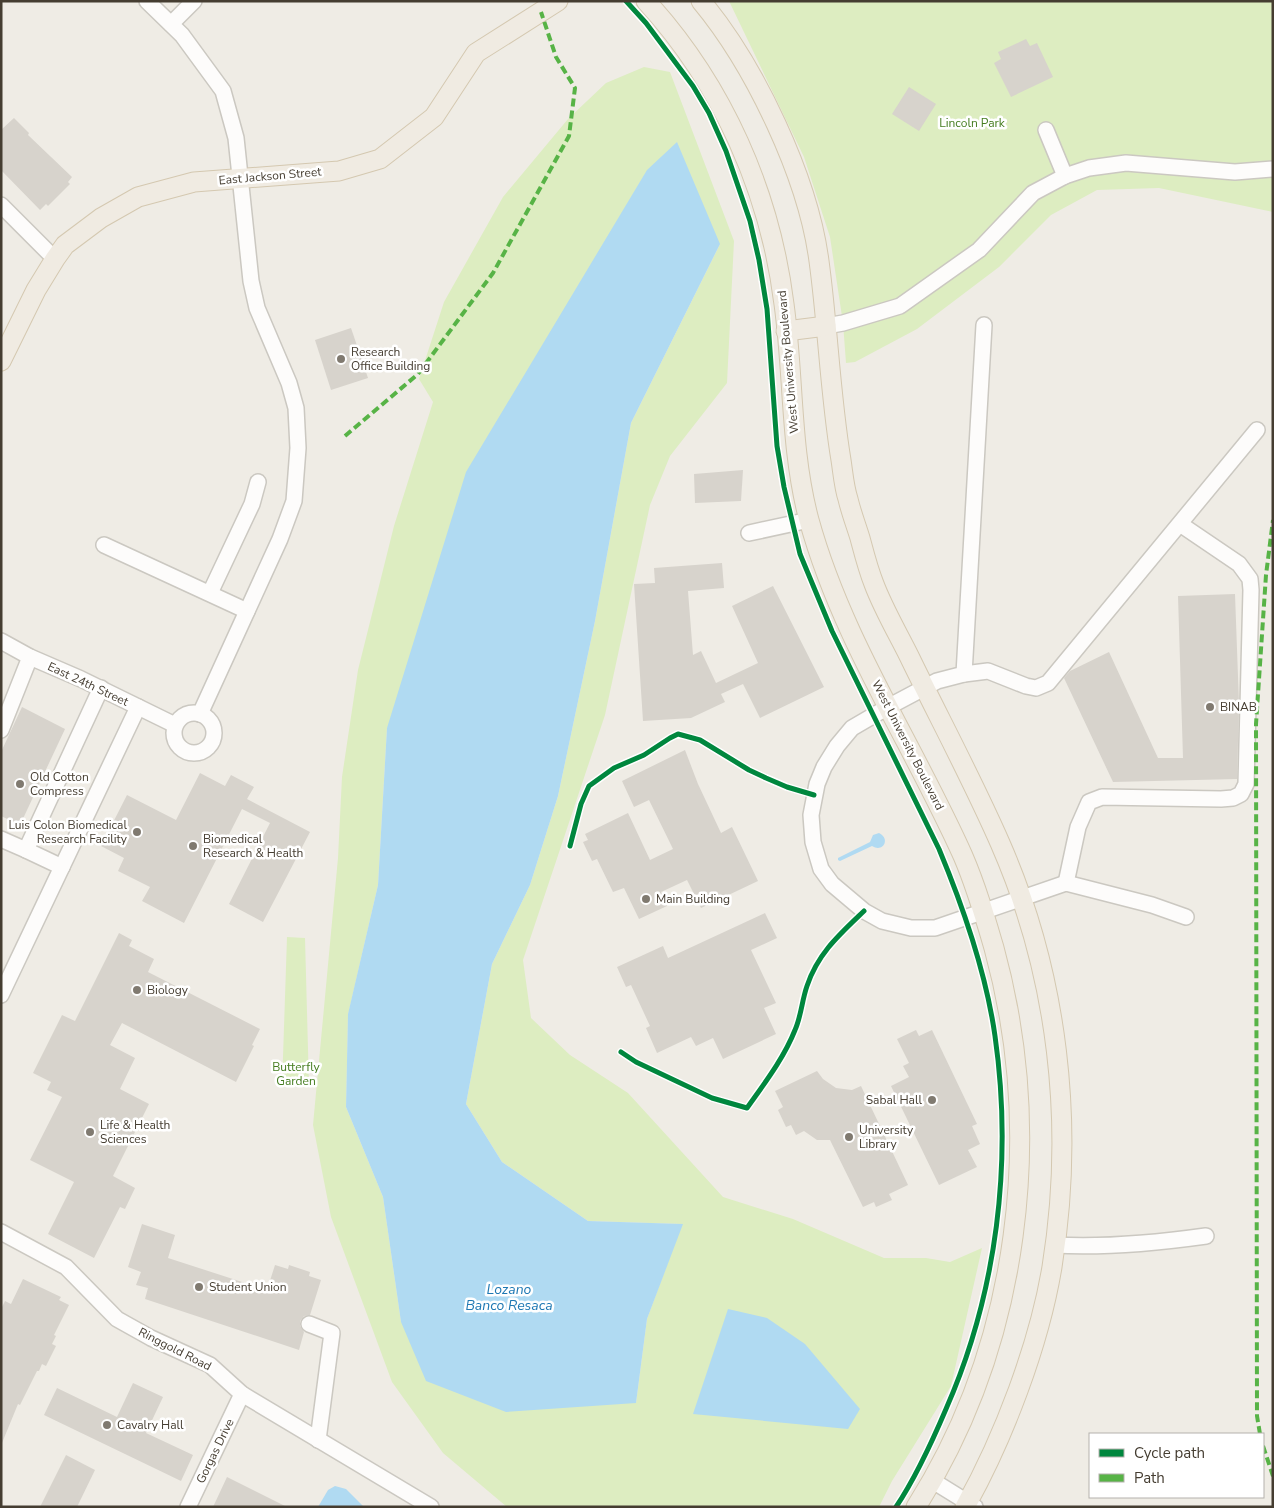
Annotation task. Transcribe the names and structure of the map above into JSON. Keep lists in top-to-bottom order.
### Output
{
  "streets": {
    "main road": ["East Jackson Street", "West University Boulevard"],
    "street": ["East 24th Street", "Ringgold Road", "Gorgas Drive"]
  },
  "crossings": [
    ["Ringgold Road", "Gorgas Drive"]
  ],
  "water": ["Lozano Banco Resaca"],
  "parks": ["Lincoln Park", "Butterfly Garden"],
  "places": [
    "Research Office Building",
    "BINAB",
    "Old Cotton Compress",
    "Luis Colon Biomedical Research Facility",
    "Biomedical Research & Health",
    "Main Building",
    "Biology",
    "Sabal Hall",
    "Life & Health Sciences",
    "University Library",
    "Student Union",
    "Cavalry Hall"
  ],
  "legend": ["Cycle path", "Path"]
}
